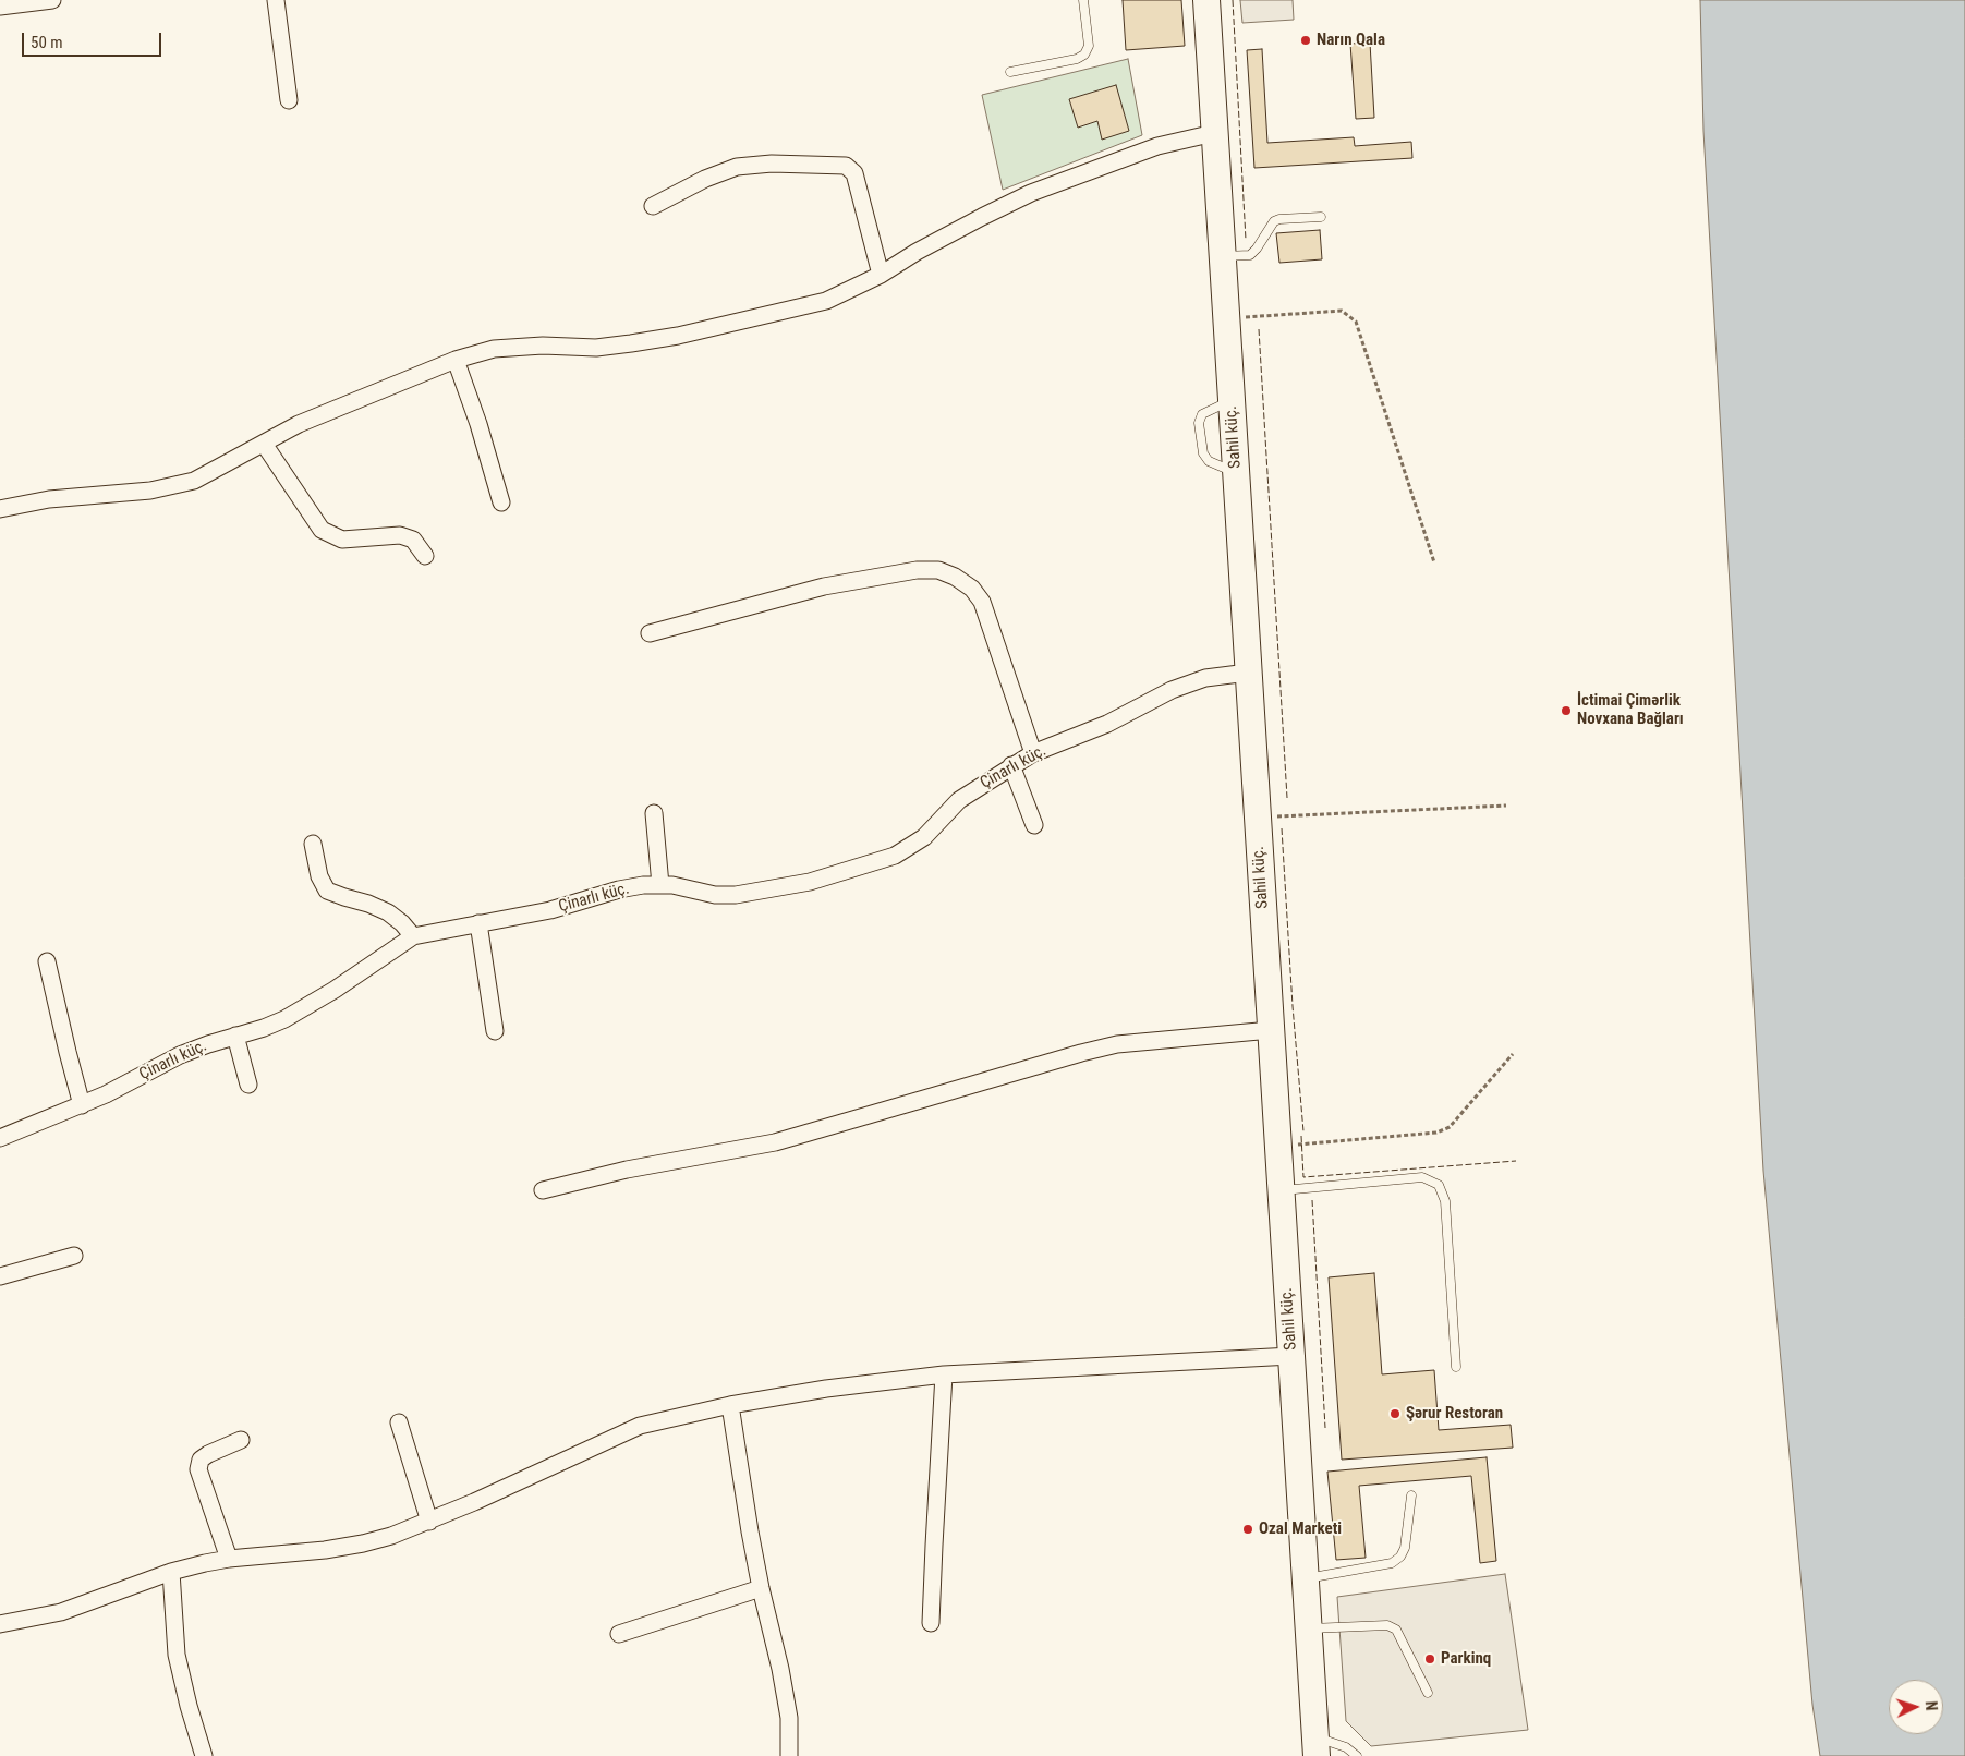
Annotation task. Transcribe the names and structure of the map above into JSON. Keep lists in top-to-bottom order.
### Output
{
  "streets": {
    "main road": ["Sahil küç."],
    "street": ["Çinarlı küç."]
  },
  "crossings": [
    ["Sahil küç.", "Çinarlı küç."]
  ],
  "places": [
    "Narın Qala",
    "İctimai Çimərlik Novxana Bağları",
    "Şərur Restoran",
    "Ozal Marketi",
    "Parkinq"
  ],
  "scale_bar": "50 m",
  "north": "right"
}
